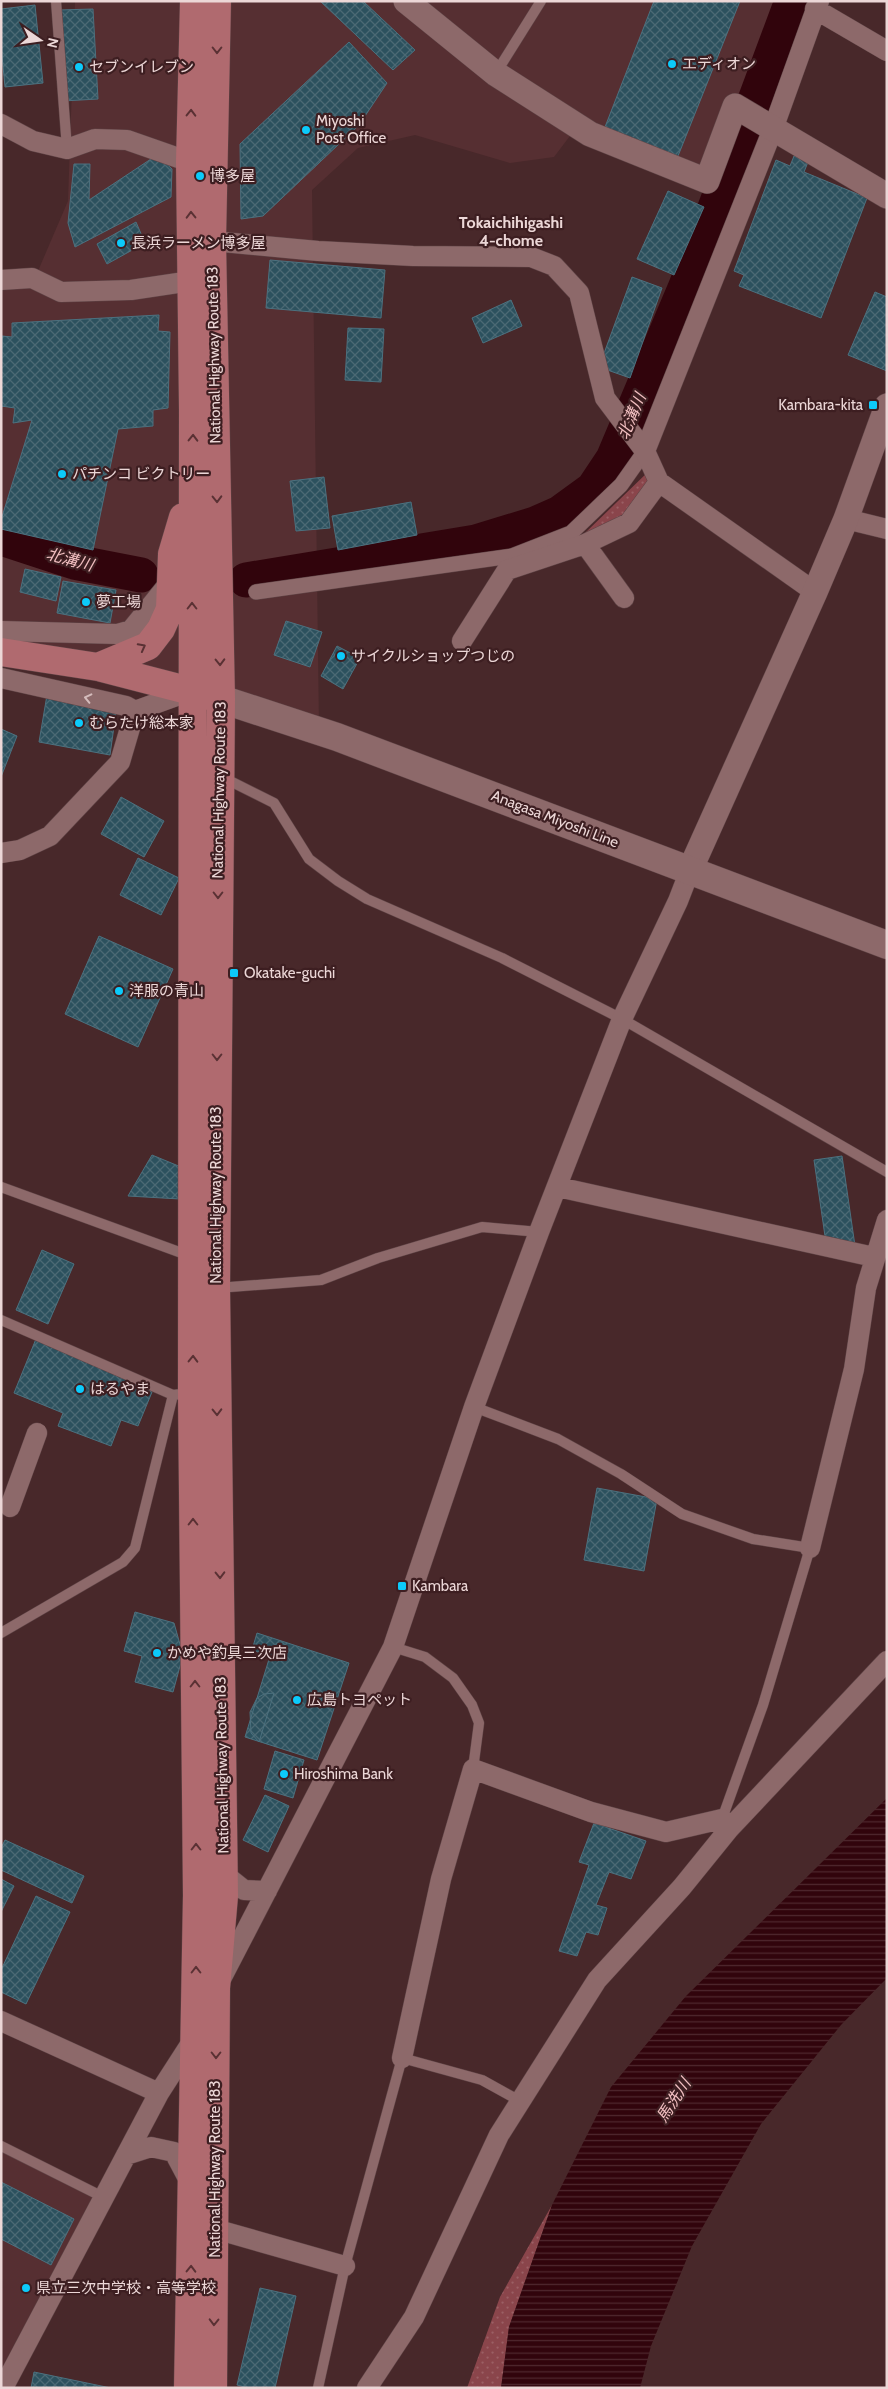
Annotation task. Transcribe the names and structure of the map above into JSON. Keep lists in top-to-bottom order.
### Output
{
  "streets": {
    "highway": ["National Highway Route 183"],
    "main road": ["Anagasa Miyoshi Line"]
  },
  "crossings": [
    ["National Highway Route 183", "Anagasa Miyoshi Line"]
  ],
  "districts": ["Tokaichihigashi 4-chome"],
  "water": ["北溝川", "馬洗川"],
  "places": {
    "other": [
      "エディオン",
      "セブンイレブン",
      "Miyoshi Post Office",
      "博多屋",
      "長浜ラーメン博多屋",
      "パチンコ ビクトリー",
      "夢工場",
      "サイクルショップつじの",
      "むらたけ総本家",
      "洋服の青山",
      "はるやま",
      "かめや釣具三次店",
      "広島トヨペット",
      "Hiroshima Bank",
      "県立三次中学校・高等学校"
    ],
    "transit": ["Kambara-kita", "Okatake-guchi", "Kambara"]
  },
  "north": "right"
}
